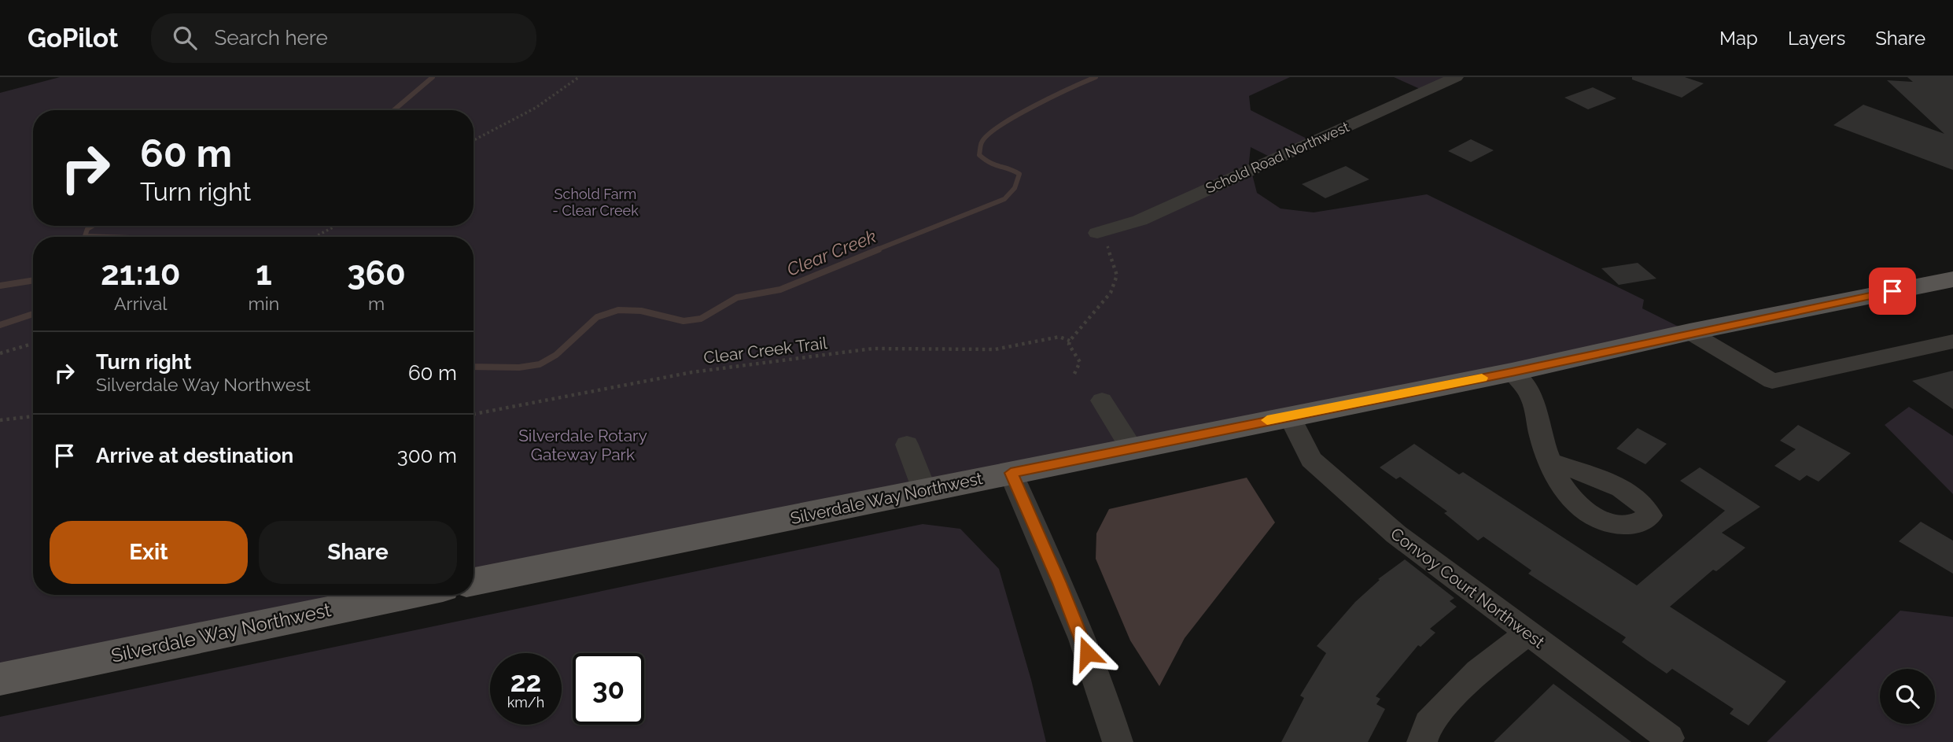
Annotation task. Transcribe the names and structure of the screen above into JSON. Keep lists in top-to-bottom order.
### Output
{
  "streets": {
    "main road": ["Silverdale Way Northwest"],
    "street": ["Schold Road Northwest", "Convoy Court Northwest"],
    "path": ["Clear Creek Trail"]
  },
  "crossings": [
    ["Silverdale Way Northwest", "Convoy Court Northwest"]
  ],
  "water": ["Clear Creek"],
  "parks": ["Schold Farm - Clear Creek", "Silverdale Rotary Gateway Park"],
  "page": {
    "header": "GoPilot",
    "search": "Search here",
    "nav": ["Map", "Layers", "Share"],
    "turn": ["60 m", "Turn right"],
    "eta": [
      "21:10",
      "Arrival",
      "1",
      "min",
      "360",
      "m"
    ],
    "list": [
      {
        "name": "Turn right",
        "note": "Silverdale Way Northwest",
        "value": "60 m"
      },
      {
        "name": "Arrive at destination",
        "value": "300 m"
      }
    ],
    "buttons": ["Exit", "Share"],
    "speed": "22 km/h",
    "limit": "30"
  }
}
